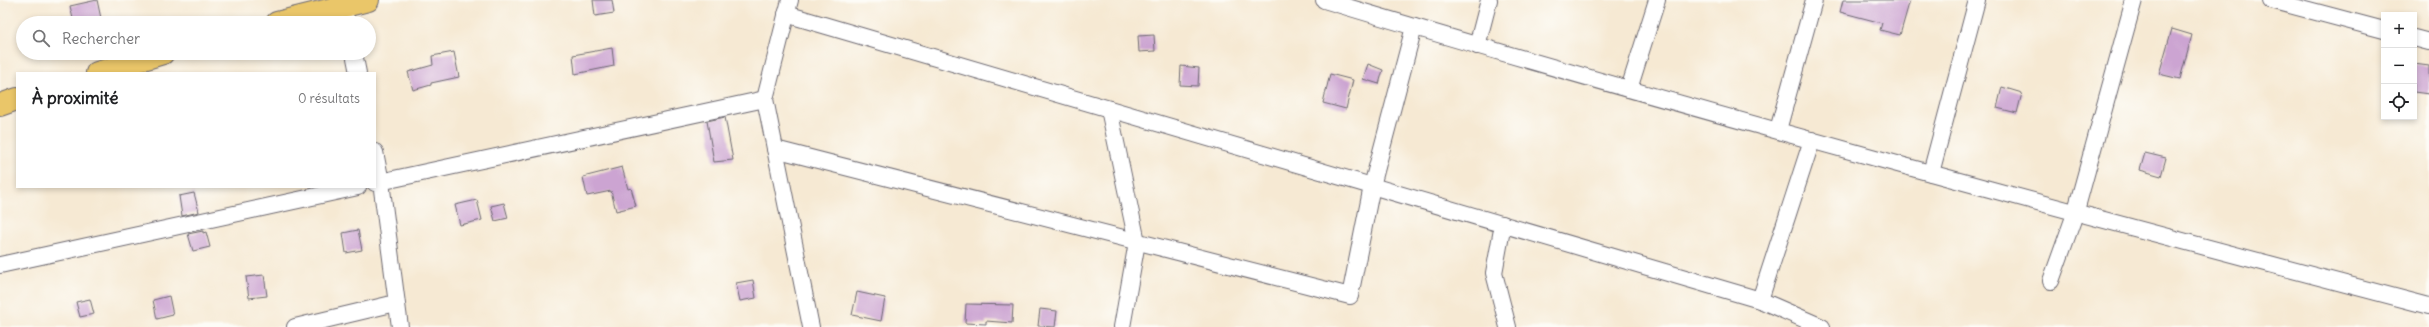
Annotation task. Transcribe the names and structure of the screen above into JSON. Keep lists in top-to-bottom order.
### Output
{
  "page": {
    "map_buttons": ["+", "−"],
    "search": "Rechercher",
    "heading": ["À proximité", "0 résultats"]
  }
}
